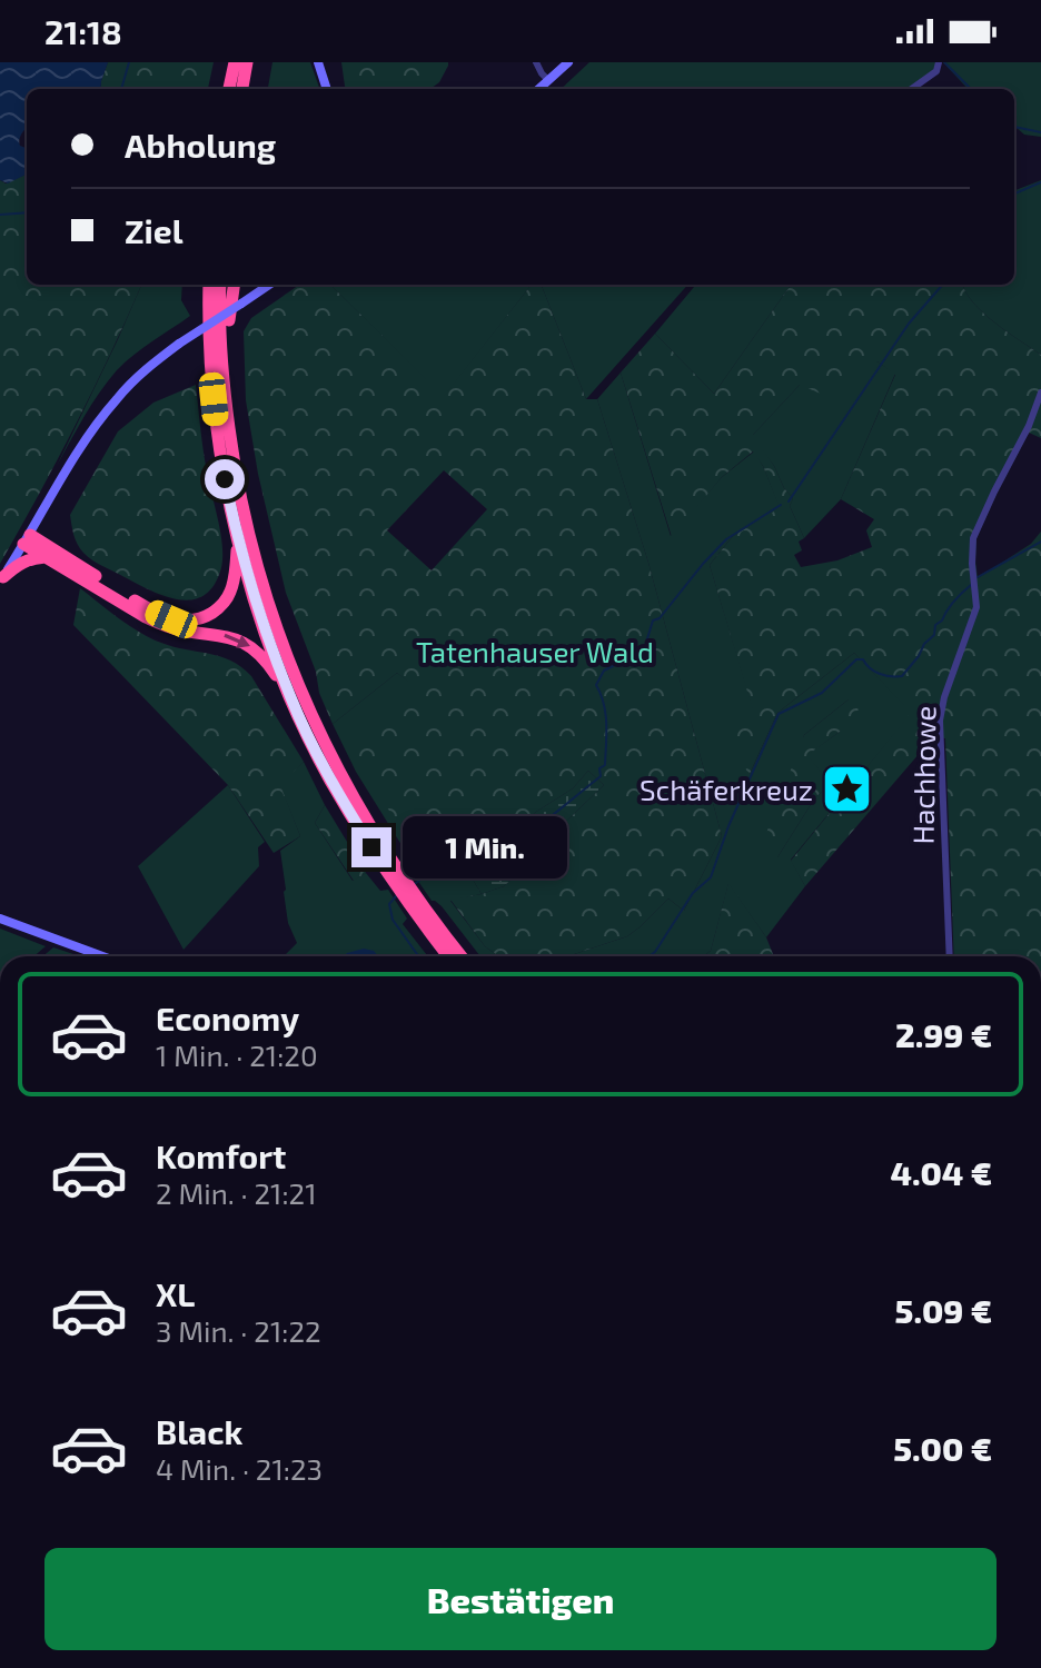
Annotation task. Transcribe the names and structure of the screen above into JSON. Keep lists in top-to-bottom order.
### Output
{
  "streets": {
    "street": ["Hachhowe"]
  },
  "parks": ["Tatenhauser Wald"],
  "places": {
    "place": ["Schäferkreuz"]
  },
  "page": {
    "status": "21:18",
    "banner": ["Abholung", "Ziel"],
    "bubble": "1 Min.",
    "list": [
      {
        "name": "Economy",
        "note": "1 Min. · 21:20",
        "value": "2.99 €"
      },
      {
        "name": "Komfort",
        "note": "2 Min. · 21:21",
        "value": "4.04 €"
      },
      {
        "name": "XL",
        "note": "3 Min. · 21:22",
        "value": "5.09 €"
      },
      {
        "name": "Black",
        "note": "4 Min. · 21:23",
        "value": "5.00 €"
      }
    ],
    "buttons": "Bestätigen"
  }
}
